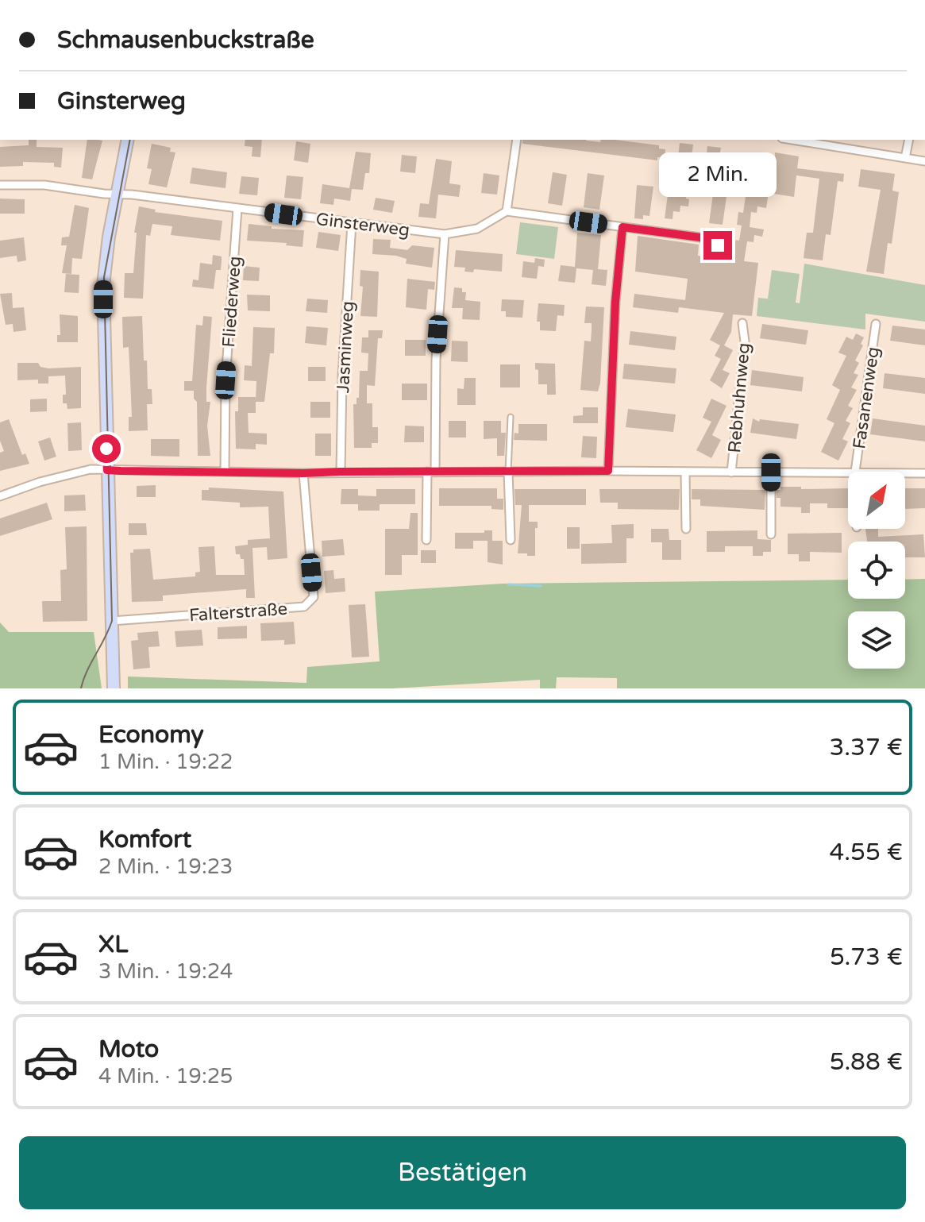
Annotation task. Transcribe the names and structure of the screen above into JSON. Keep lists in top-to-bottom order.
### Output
{
  "streets": {
    "street": [
      "Ginsterweg",
      "Fliederweg",
      "Jasminweg",
      "Rebhuhnweg",
      "Fasanenweg",
      "Falterstraße"
    ]
  },
  "crossings": [
    ["Ginsterweg", "Fliederweg"],
    ["Ginsterweg", "Jasminweg"]
  ],
  "north": "top right",
  "page": {
    "banner": ["Schmausenbuckstraße", "Ginsterweg"],
    "bubble": "2 Min.",
    "list": [
      {
        "name": "Economy",
        "note": "1 Min. · 19:22",
        "value": "3.37 €"
      },
      {
        "name": "Komfort",
        "note": "2 Min. · 19:23",
        "value": "4.55 €"
      },
      {
        "name": "XL",
        "note": "3 Min. · 19:24",
        "value": "5.73 €"
      },
      {
        "name": "Moto",
        "note": "4 Min. · 19:25",
        "value": "5.88 €"
      }
    ],
    "buttons": "Bestätigen"
  }
}
